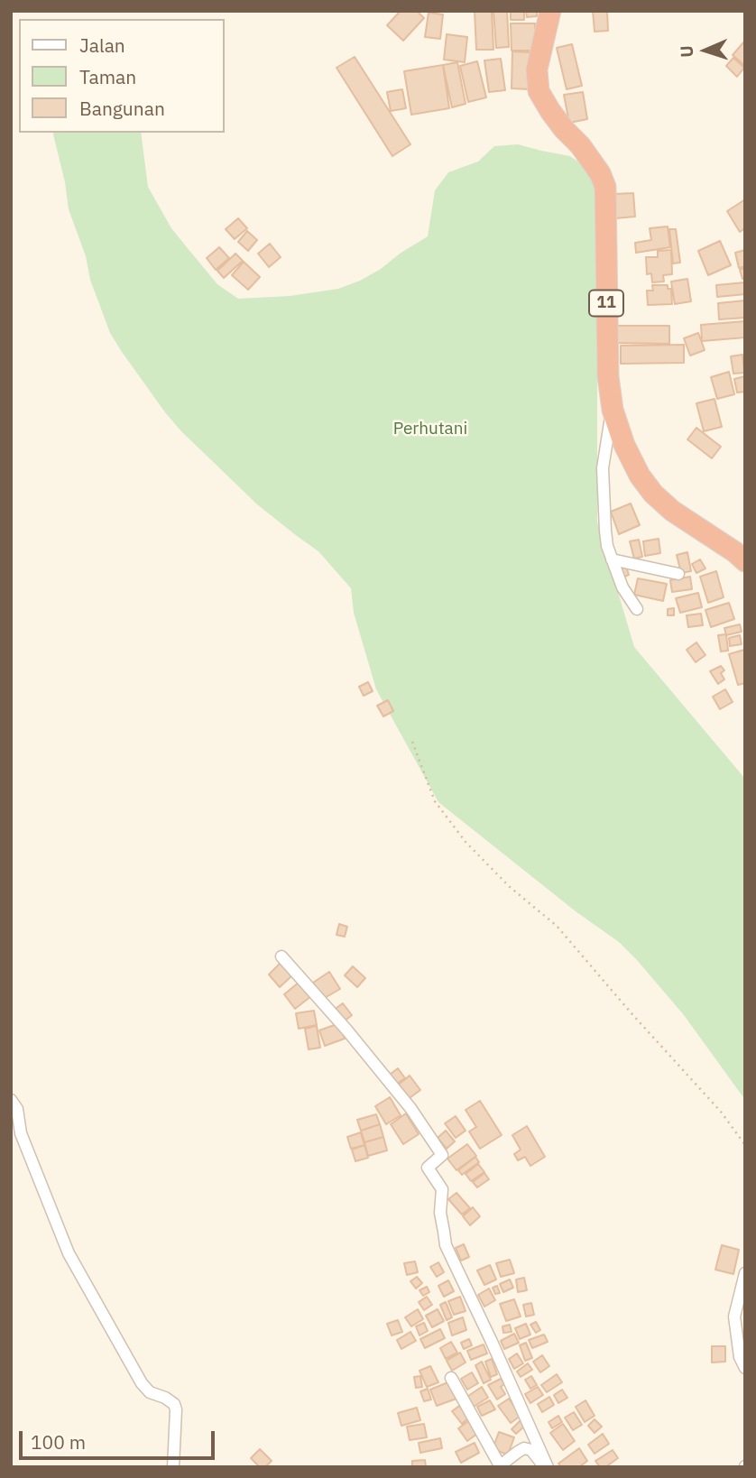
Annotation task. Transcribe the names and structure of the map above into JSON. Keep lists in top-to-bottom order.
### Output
{
  "streets": {
    "highway": ["11"]
  },
  "parks": ["Perhutani"],
  "legend": ["Jalan", "Taman", "Bangunan"],
  "scale_bar": "100 m",
  "north": "left"
}
